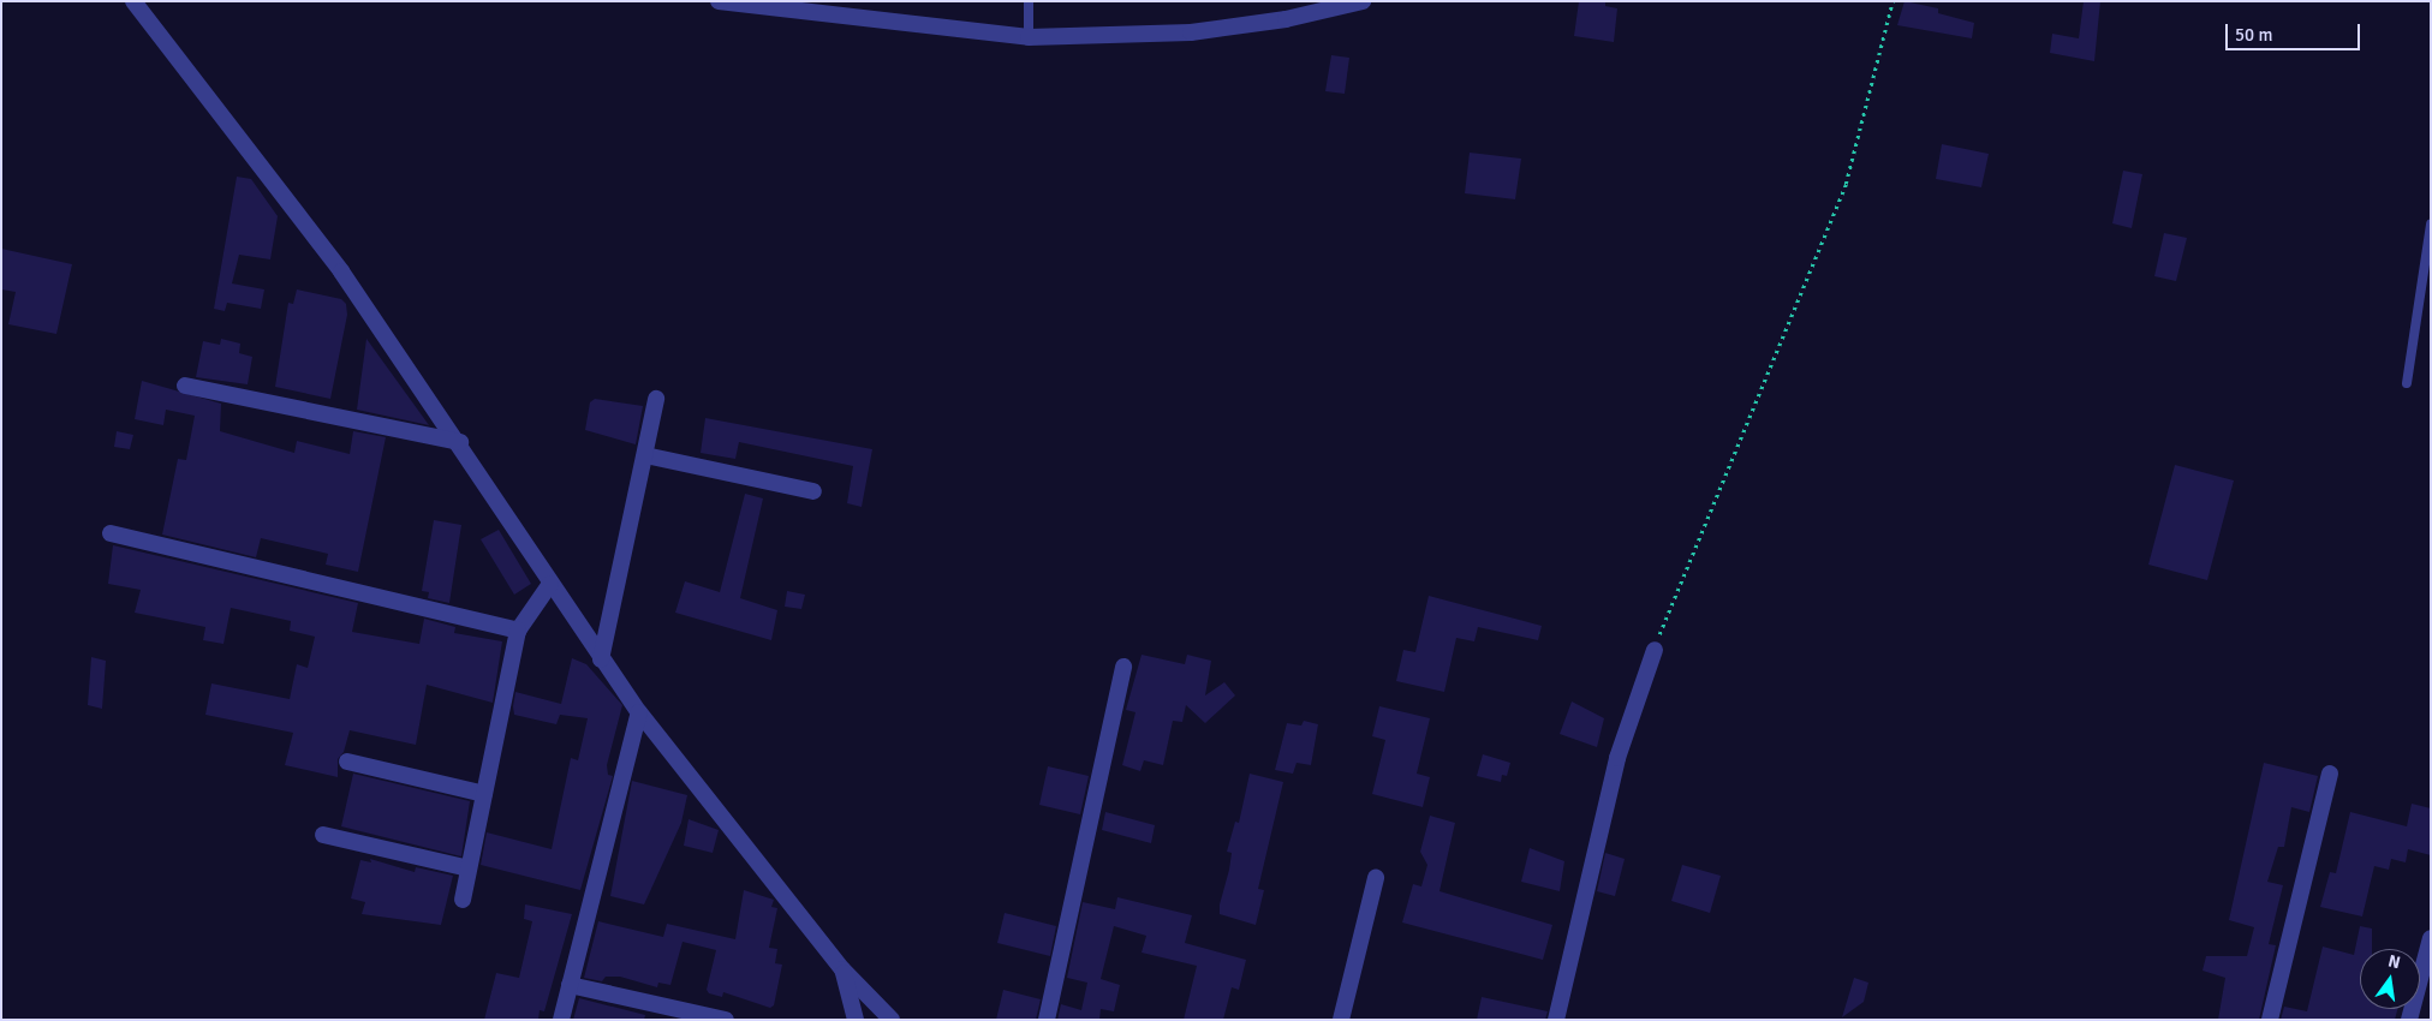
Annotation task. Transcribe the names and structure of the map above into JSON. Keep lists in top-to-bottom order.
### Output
{
  "scale_bar": "50 m",
  "north": "top"
}
